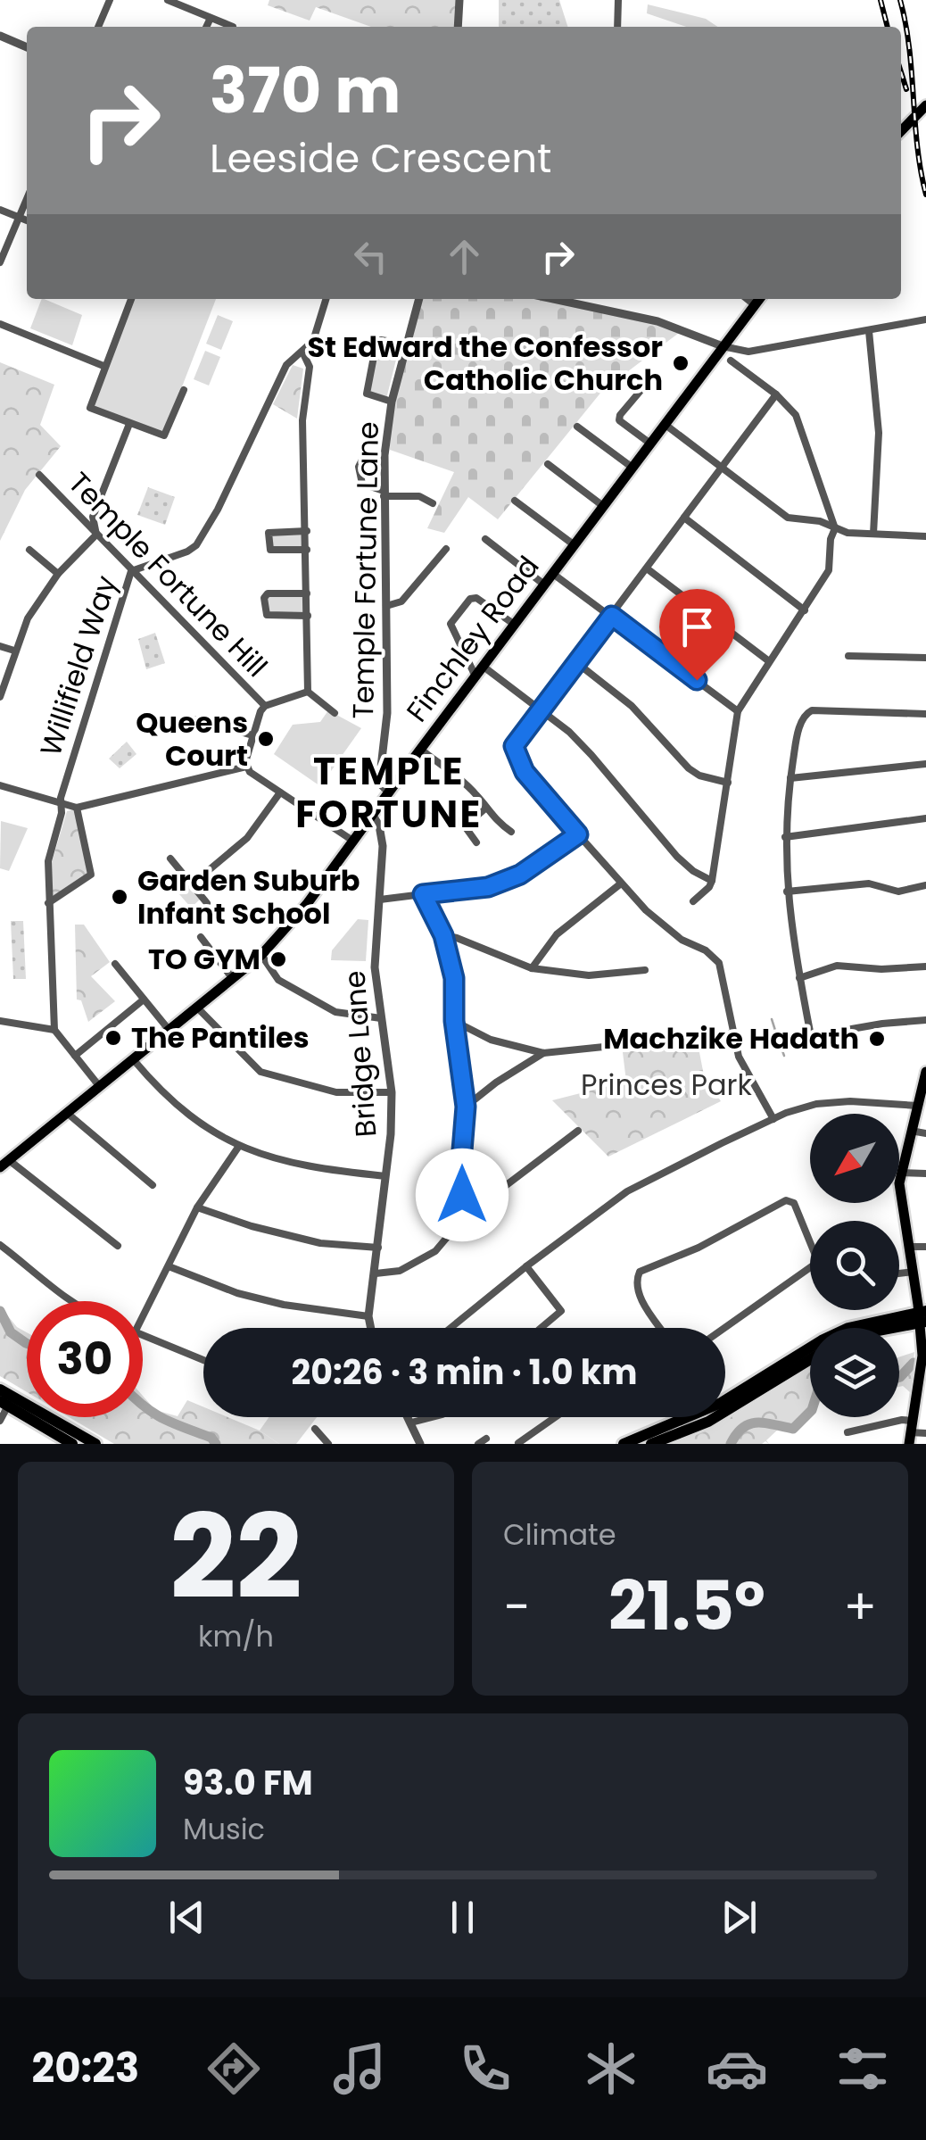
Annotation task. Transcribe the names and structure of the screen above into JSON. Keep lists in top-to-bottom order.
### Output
{
  "streets": {
    "main road": ["Finchley Road"],
    "street": [
      "Temple Fortune Lane",
      "Temple Fortune Hill",
      "Willifield Way",
      "Bridge Lane"
    ]
  },
  "crossings": [
    ["Temple Fortune Lane", "Finchley Road"],
    ["Temple Fortune Hill", "Willifield Way"],
    ["Finchley Road", "Bridge Lane"]
  ],
  "districts": ["TEMPLE FORTUNE"],
  "parks": ["Princes Park"],
  "places": [
    "St Edward the Confessor Catholic Church",
    "Queens Court",
    "Garden Suburb Infant School",
    "TO GYM",
    "The Pantiles",
    "Machzike Hadath"
  ],
  "north": "bottom left",
  "page": {
    "turn": ["370 m", "Leeside Crescent"],
    "limit": "30",
    "trip": "20:26 · 3 min · 1.0 km",
    "tile": [
      ["22", "km/h"],
      "Climate"
    ],
    "heat": ["−", "21.5°", "+"],
    "song": ["93.0 FM", "Music"],
    "tabs": "20:23"
  }
}
